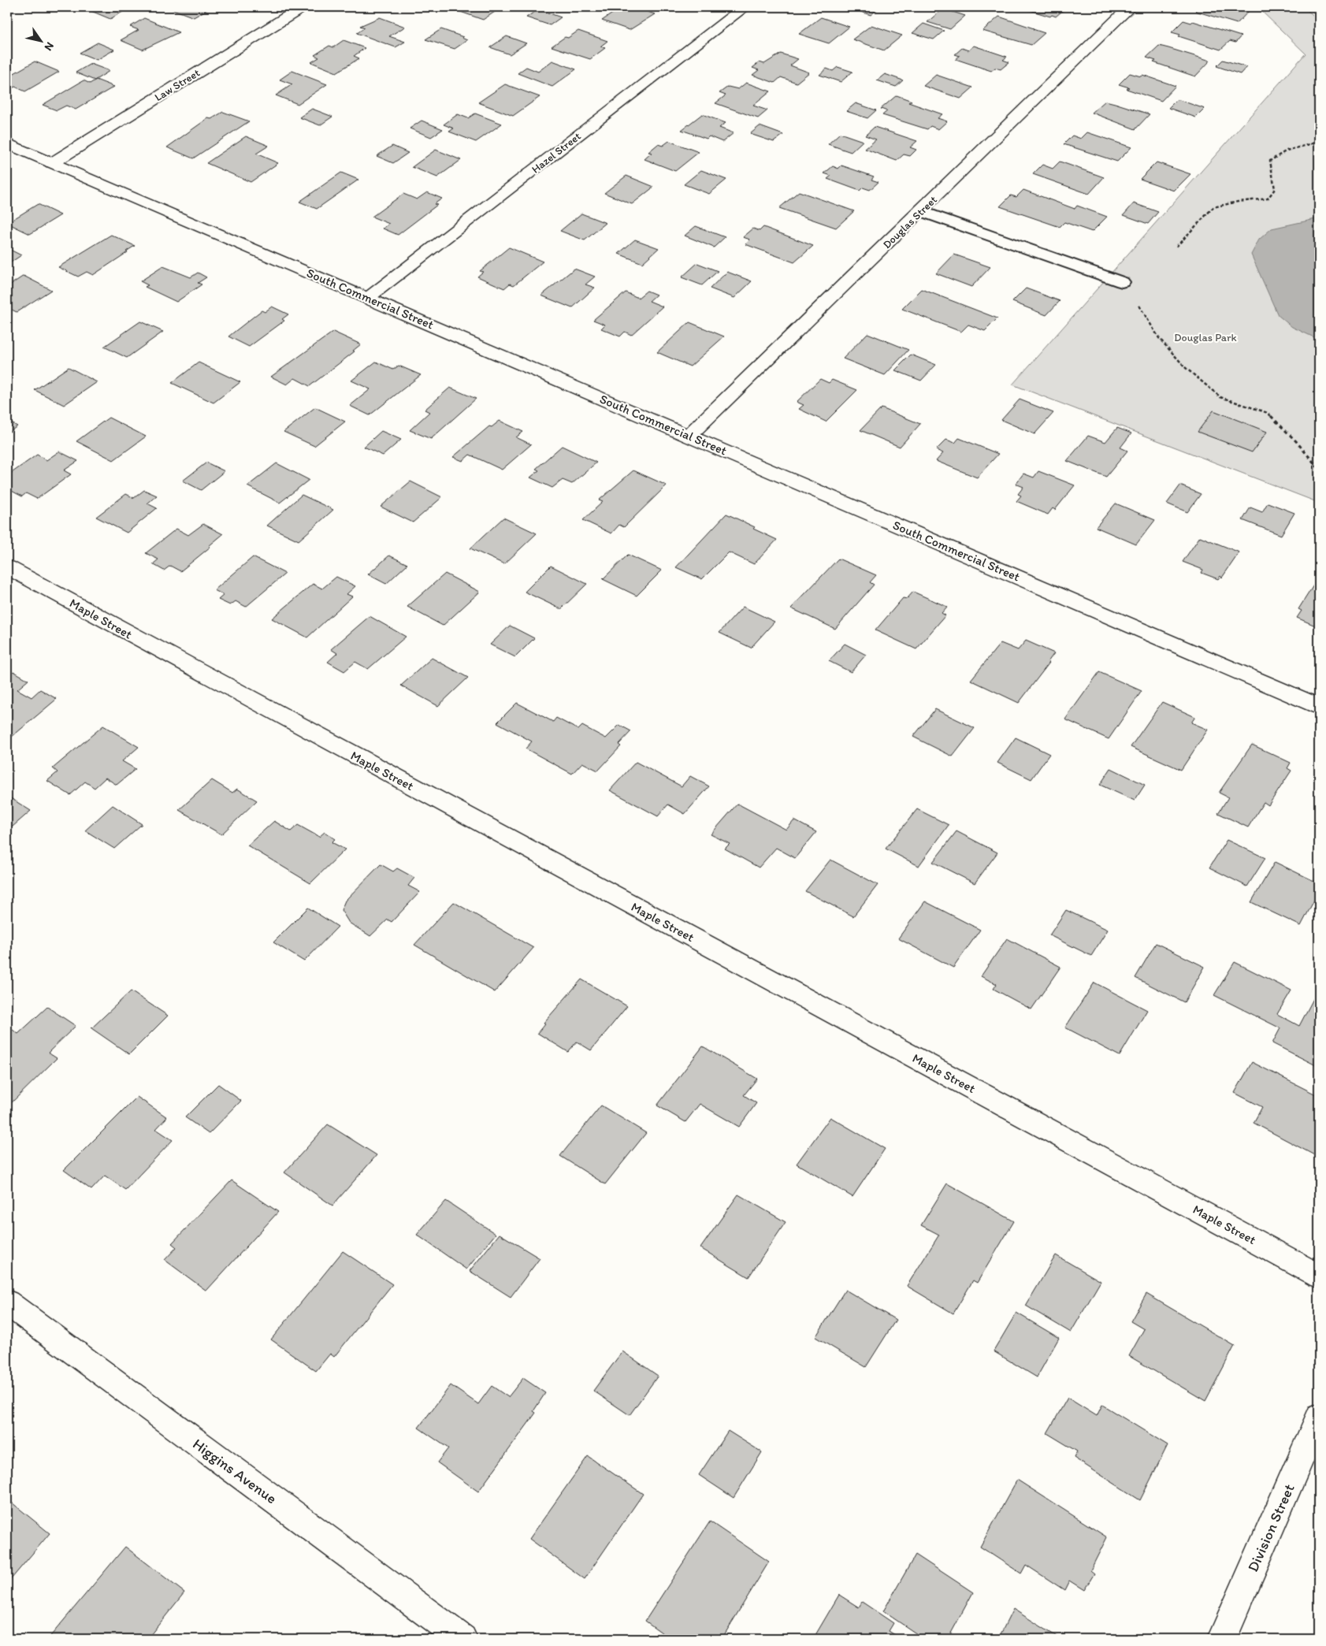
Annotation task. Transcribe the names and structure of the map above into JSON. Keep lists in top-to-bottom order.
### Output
{
  "streets": {
    "street": [
      "Law Street",
      "Hazel Street",
      "Douglas Street",
      "South Commercial Street",
      "Maple Street",
      "Higgins Avenue",
      "Division Street"
    ]
  },
  "crossings": [
    ["Law Street", "South Commercial Street"],
    ["Hazel Street", "South Commercial Street"],
    ["Douglas Street", "South Commercial Street"]
  ],
  "parks": ["Douglas Park"],
  "north": "bottom right"
}
